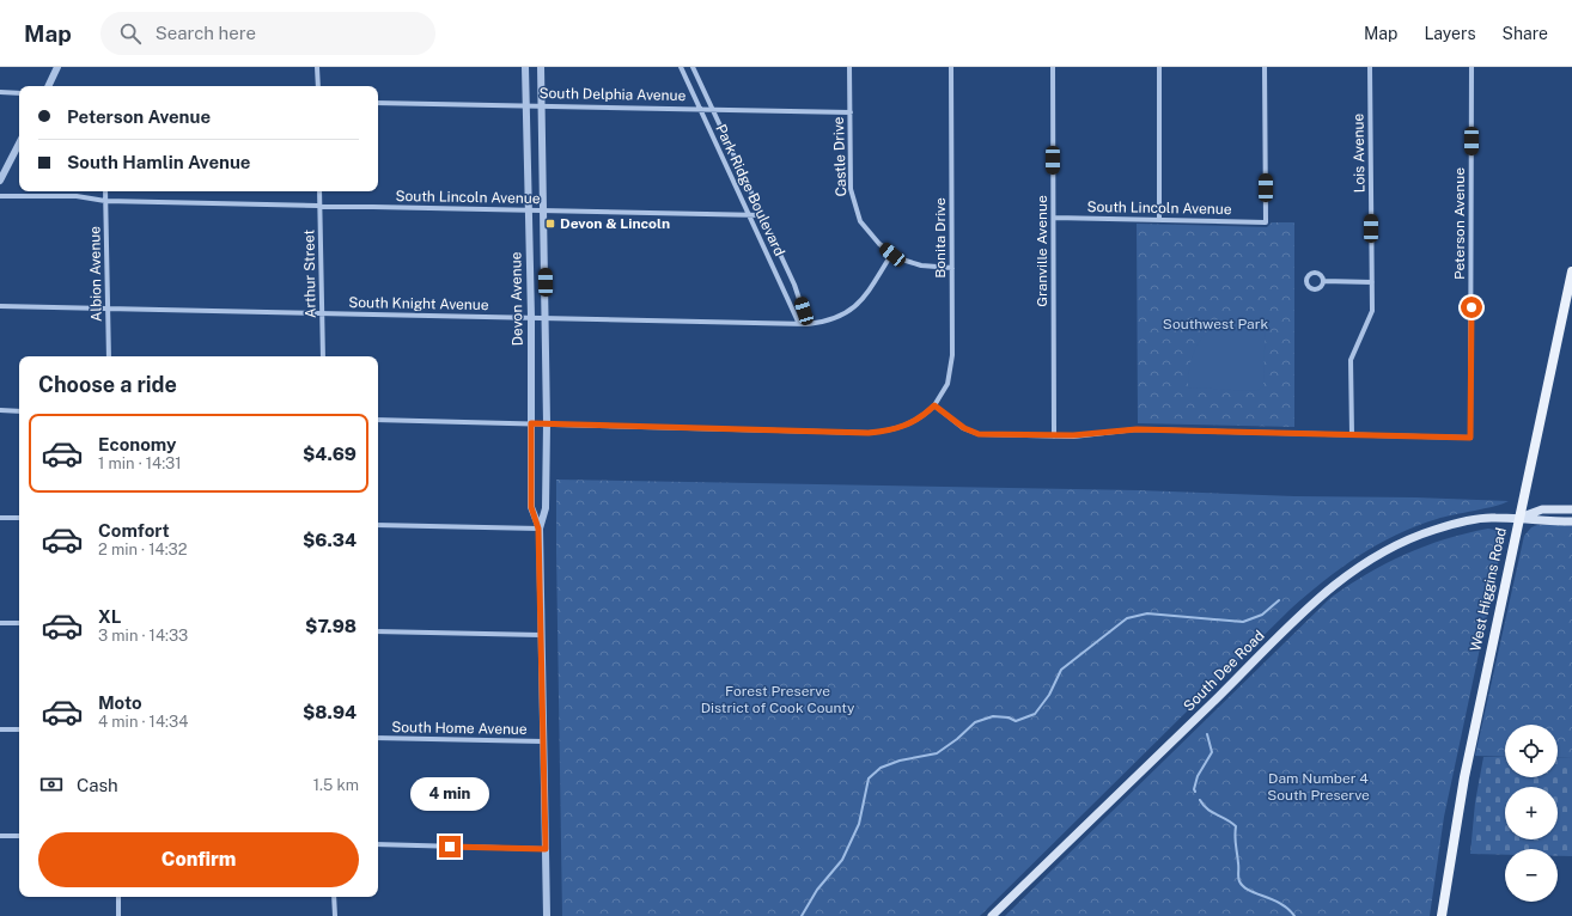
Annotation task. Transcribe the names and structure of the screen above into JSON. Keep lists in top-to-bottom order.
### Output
{
  "streets": {
    "main road": ["West Higgins Road", "South Dee Road"],
    "street": [
      "South Delphia Avenue",
      "Lois Avenue",
      "Castle Drive",
      "Park Ridge Boulevard",
      "South Lincoln Avenue",
      "Peterson Avenue",
      "Bonita Drive",
      "Granville Avenue",
      "Albion Avenue",
      "Arthur Street",
      "Devon Avenue",
      "South Knight Avenue",
      "South Home Avenue"
    ]
  },
  "crossings": [
    ["South Delphia Avenue", "Castle Drive"],
    ["South Delphia Avenue", "Park Ridge Boulevard"],
    ["South Delphia Avenue", "Devon Avenue"],
    ["Lois Avenue", "Peterson Avenue"],
    ["Castle Drive", "Bonita Drive"],
    ["Castle Drive", "South Knight Avenue"],
    ["Park Ridge Boulevard", "South Lincoln Avenue"],
    ["Park Ridge Boulevard", "South Knight Avenue"],
    ["South Lincoln Avenue", "Granville Avenue"],
    ["South Lincoln Avenue", "Albion Avenue"],
    ["South Lincoln Avenue", "Arthur Street"],
    ["South Lincoln Avenue", "Devon Avenue"],
    ["Bonita Drive", "Devon Avenue"],
    ["Albion Avenue", "South Knight Avenue"],
    ["Arthur Street", "South Knight Avenue"],
    ["Devon Avenue", "South Knight Avenue"],
    ["Devon Avenue", "South Home Avenue"],
    ["West Higgins Road", "South Dee Road"]
  ],
  "parks": ["Southwest Park", "Forest Preserve District of Cook County", "Dam Number 4 South Preserve"],
  "places": {
    "transit": ["Devon & Lincoln"]
  },
  "page": {
    "header": "Map",
    "search": "Search here",
    "nav": ["Map", "Layers", "Share"],
    "banner": ["Peterson Avenue", "South Hamlin Avenue"],
    "heading": "Choose a ride",
    "list": [
      {
        "name": "Economy",
        "note": "1 min · 14:31",
        "value": "$4.69"
      },
      {
        "name": "Comfort",
        "note": "2 min · 14:32",
        "value": "$6.34"
      },
      {
        "name": "XL",
        "note": "3 min · 14:33",
        "value": "$7.98"
      },
      {
        "name": "Moto",
        "note": "4 min · 14:34",
        "value": "$8.94"
      }
    ],
    "map_buttons": ["+", "−"],
    "pay": ["Cash", "1.5 km"],
    "bubble": "4 min",
    "buttons": "Confirm"
  }
}
